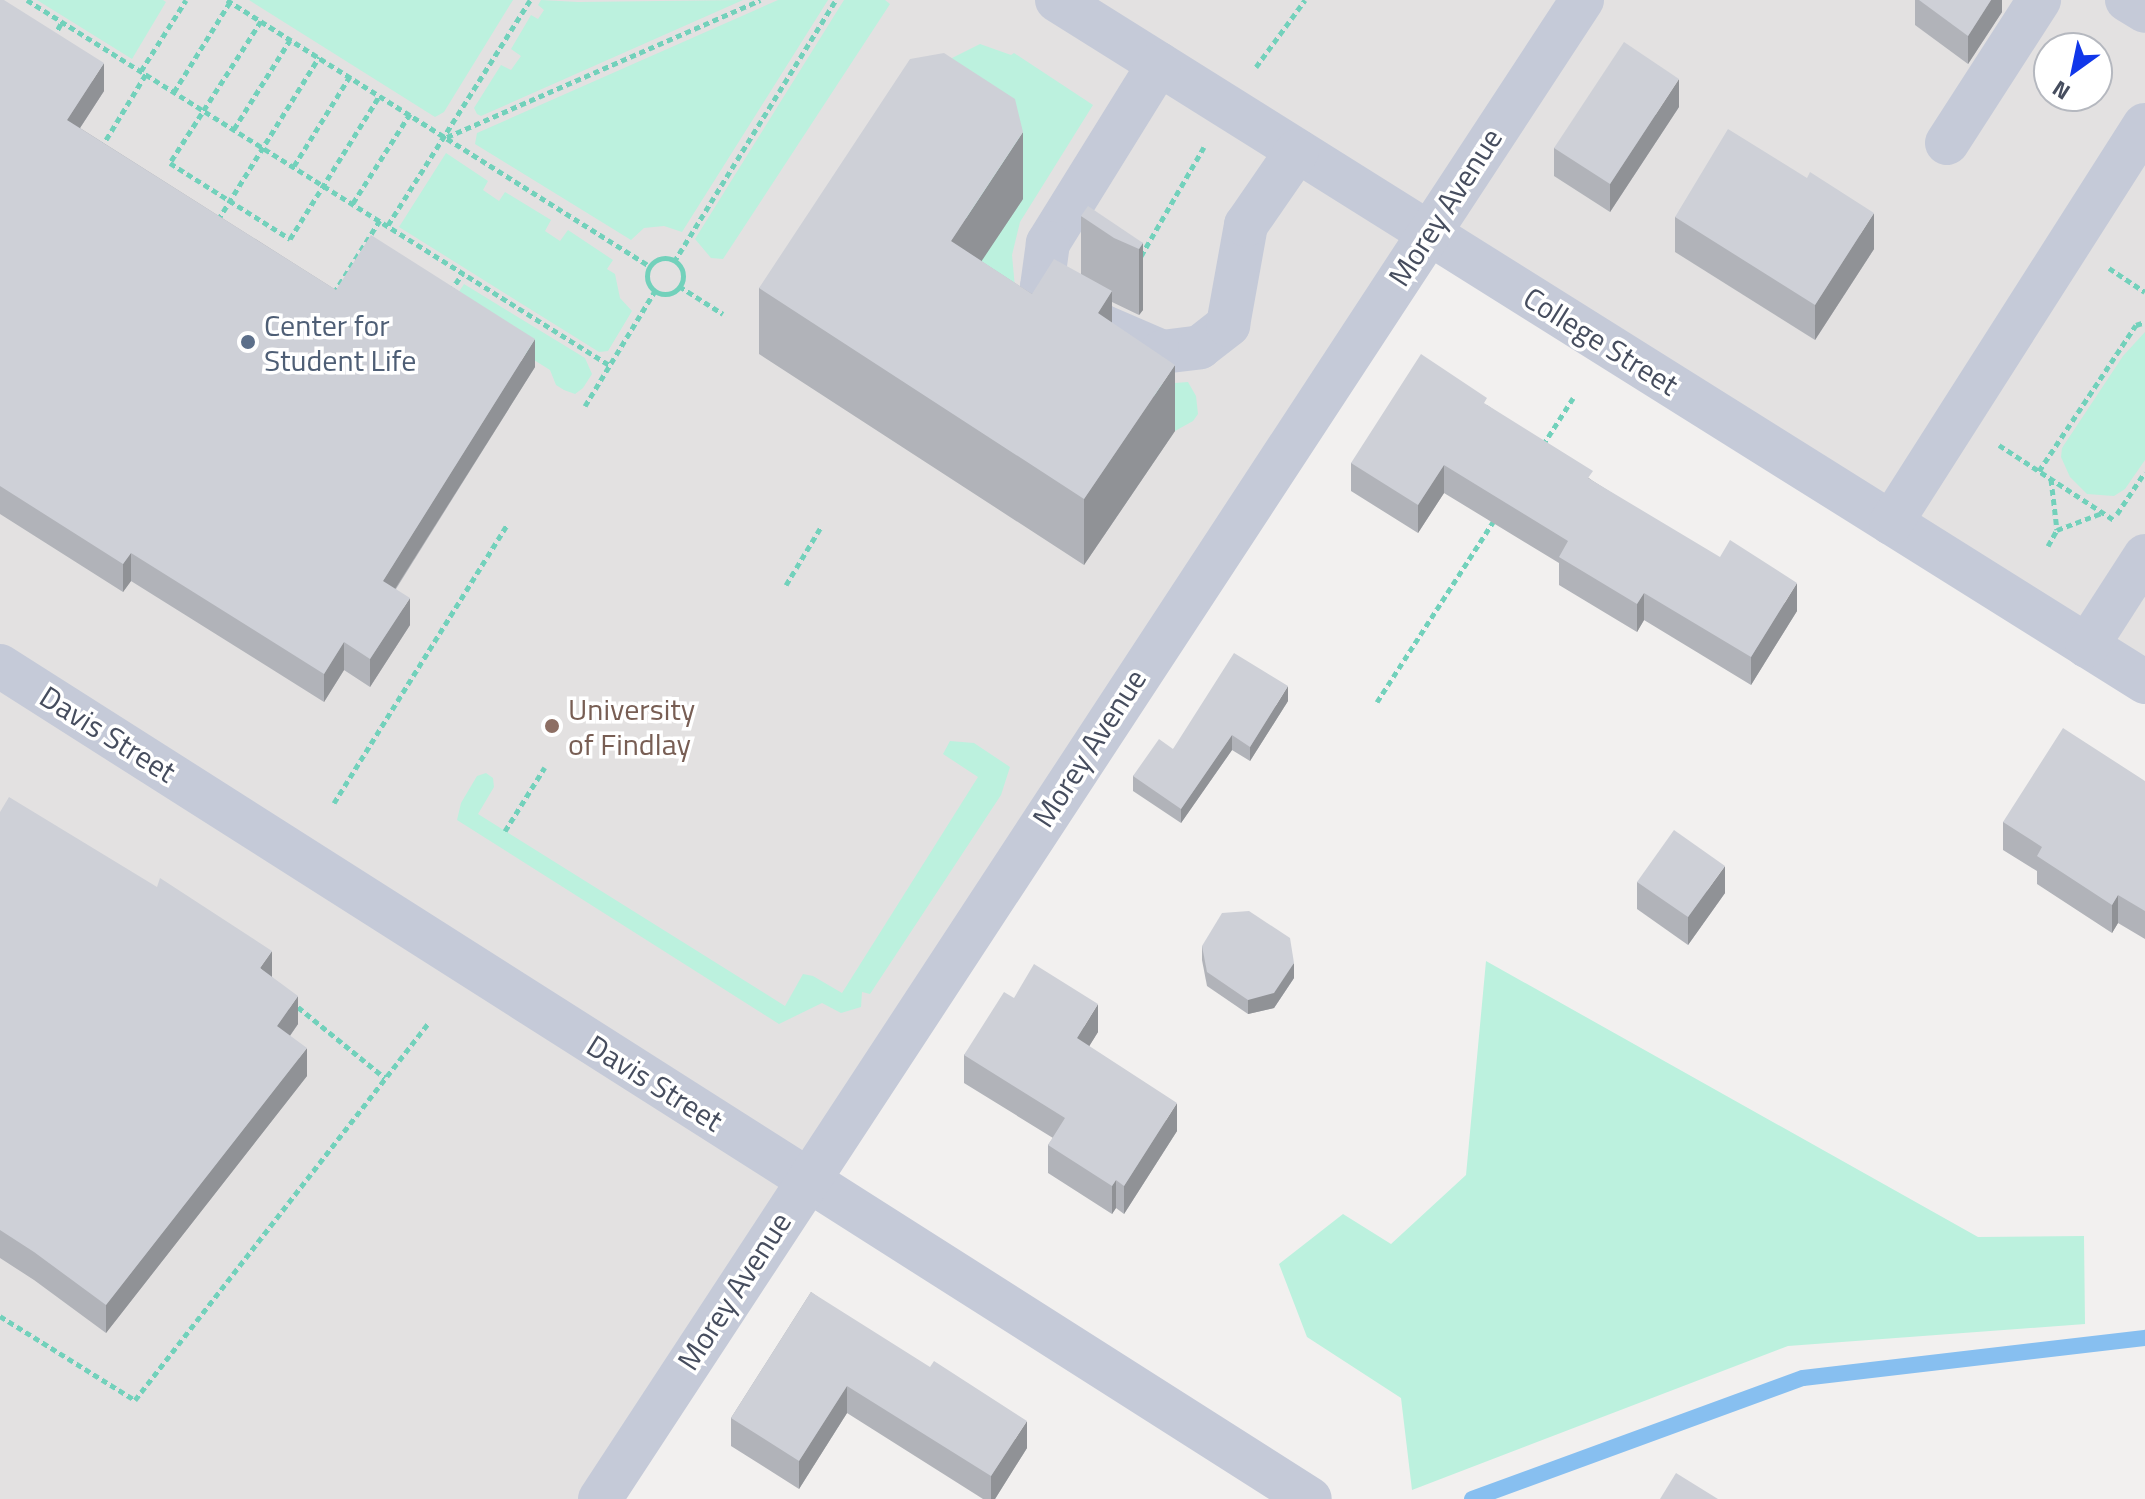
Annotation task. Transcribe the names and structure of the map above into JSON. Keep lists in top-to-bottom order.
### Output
{
  "streets": {
    "street": ["Morey Avenue", "College Street", "Davis Street"]
  },
  "crossings": [
    ["Morey Avenue", "College Street"],
    ["Morey Avenue", "Davis Street"]
  ],
  "places": ["Center for Student Life", "University of Findlay"],
  "north": "bottom left"
}
